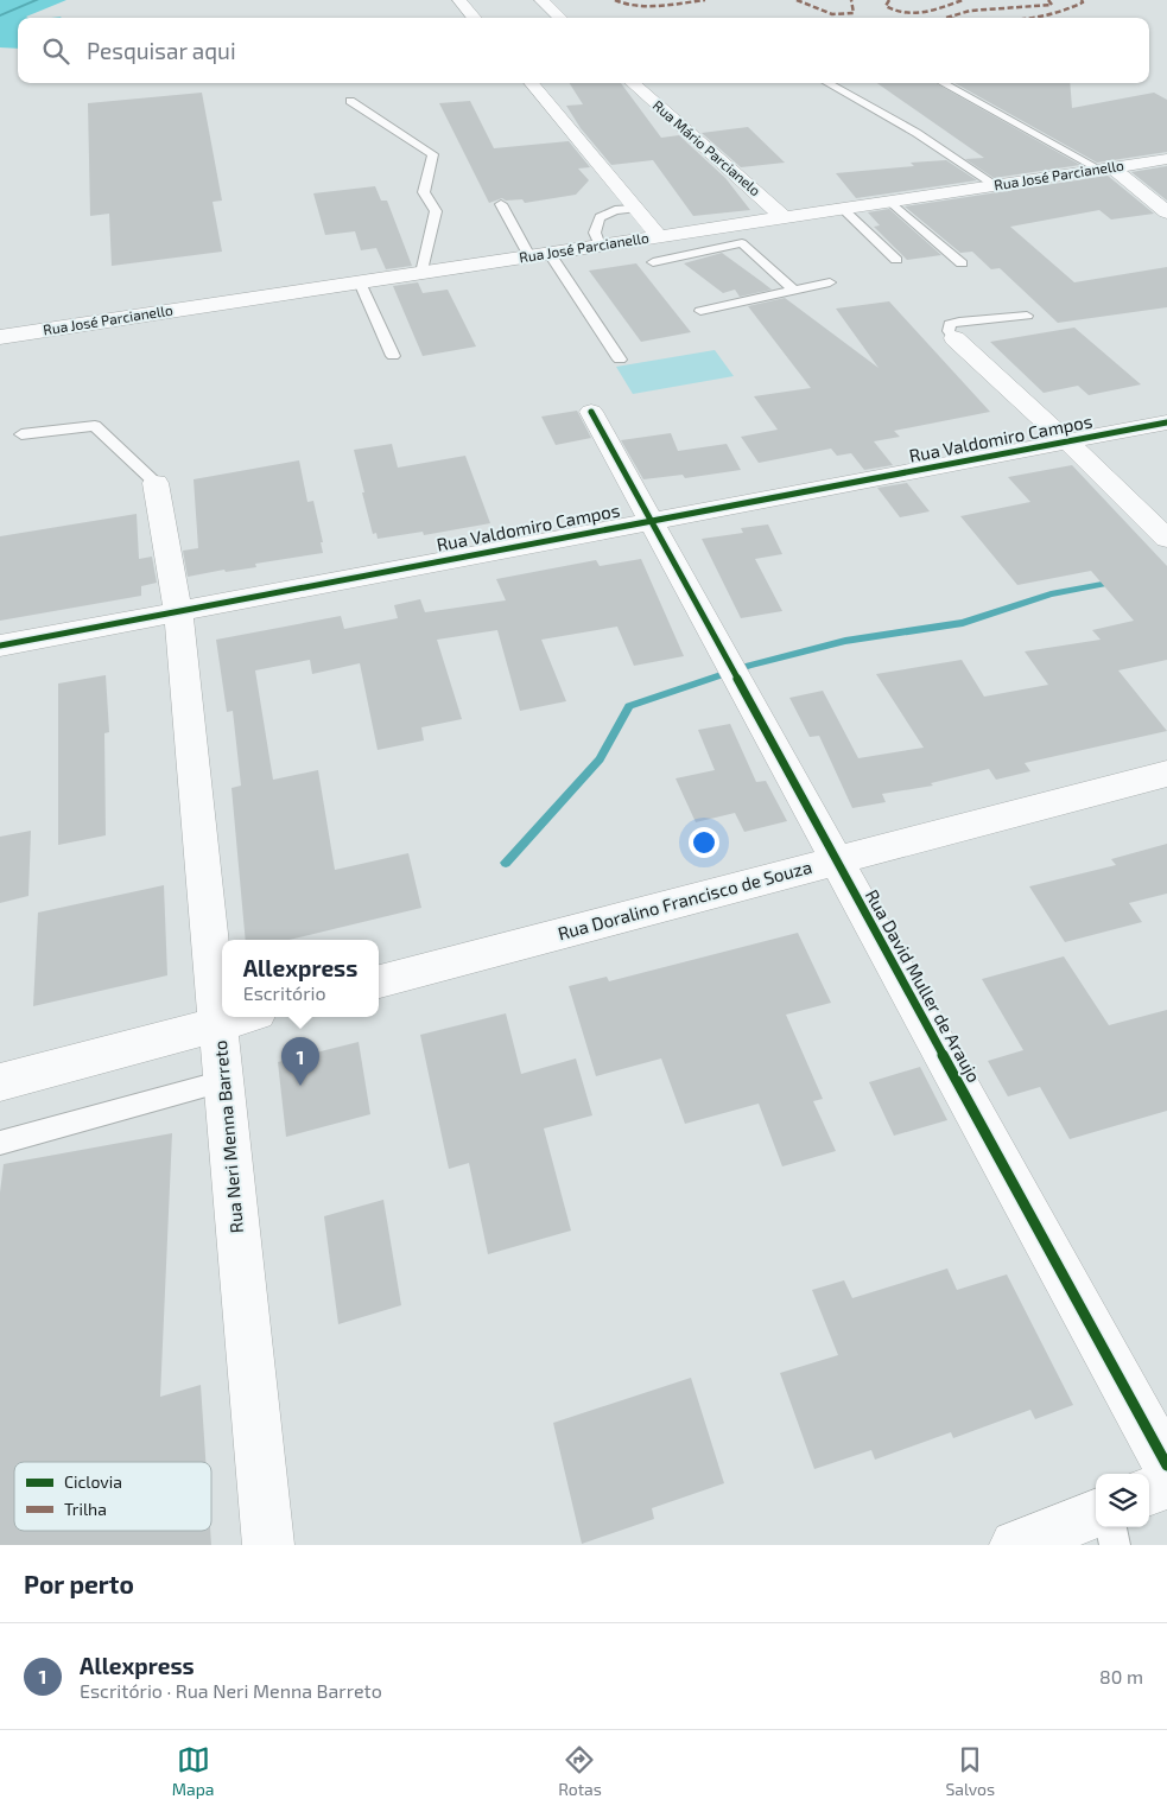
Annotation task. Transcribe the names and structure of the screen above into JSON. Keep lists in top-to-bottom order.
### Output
{
  "streets": {
    "street": [
      "Rua Mário Parcianelo",
      "Rua José Parcianello",
      "Rua Valdomiro Campos",
      "Rua Doralino Francisco de Souza",
      "Rua David Muller de Araujo",
      "Rua Neri Menna Barreto"
    ]
  },
  "crossings": [
    ["Rua Mário Parcianelo", "Rua José Parcianello"],
    ["Rua Valdomiro Campos", "Rua David Muller de Araujo"],
    ["Rua Valdomiro Campos", "Rua Neri Menna Barreto"],
    ["Rua Doralino Francisco de Souza", "Rua David Muller de Araujo"]
  ],
  "legend": ["Ciclovia", "Trilha"],
  "page": {
    "search": "Pesquisar aqui",
    "popup": ["Allexpress", "Escritório"],
    "pins": "1",
    "heading": "Por perto",
    "list": [
      {
        "mark": "1",
        "name": "Allexpress",
        "note": "Escritório · Rua Neri Menna Barreto",
        "value": "80 m"
      }
    ],
    "nav": ["Mapa", "Rotas", "Salvos"]
  }
}
